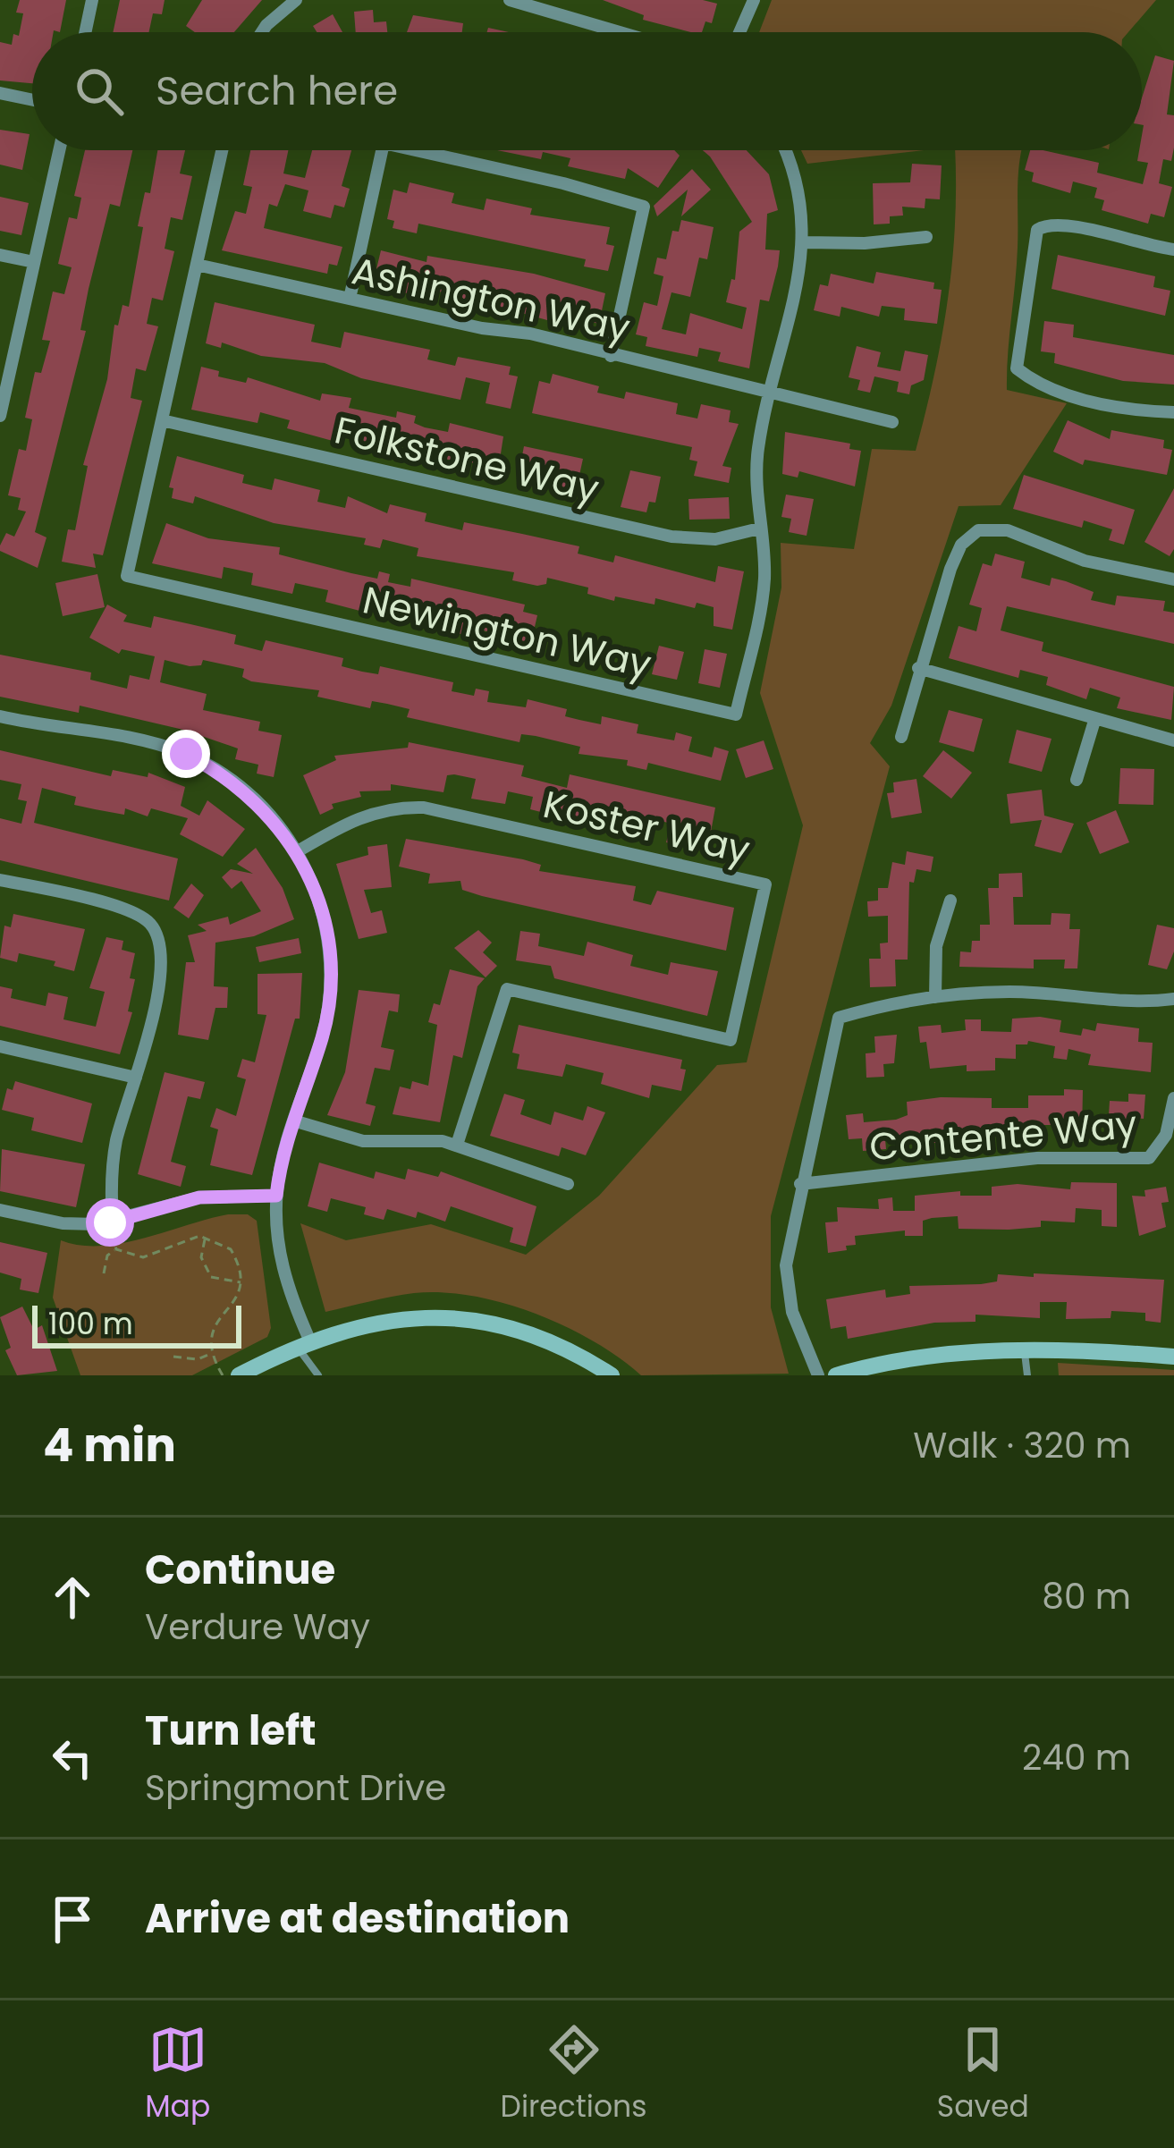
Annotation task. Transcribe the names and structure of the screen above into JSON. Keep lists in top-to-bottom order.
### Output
{
  "streets": {
    "street": [
      "Ashington Way",
      "Folkstone Way",
      "Newington Way",
      "Koster Way",
      "Contente Way"
    ]
  },
  "crossings": [
    ["Ashington Way", "Newington Way"],
    ["Folkstone Way", "Newington Way"]
  ],
  "scale_bar": "100 m",
  "page": {
    "search": "Search here",
    "scale": "100 m",
    "heading": ["4 min", "Walk · 320 m"],
    "list": [
      ["Continue", "Verdure Way", "80 m"],
      ["Turn left", "Springmont Drive", "240 m"],
      "Arrive at destination"
    ],
    "nav": ["Map", "Directions", "Saved"]
  }
}
